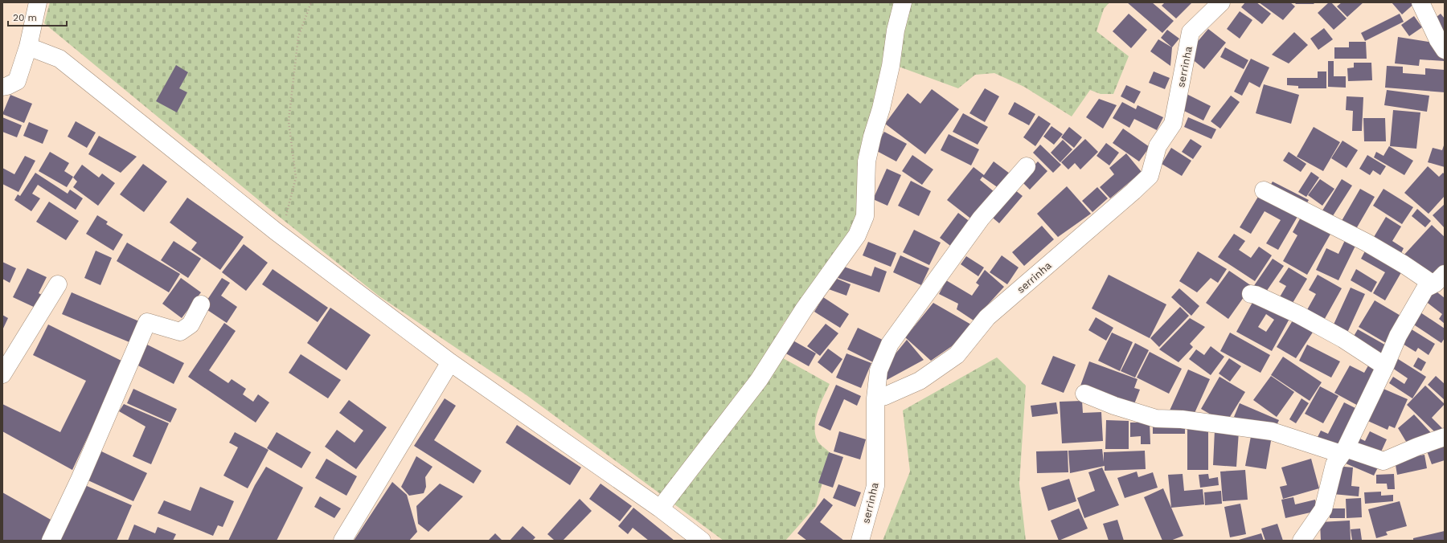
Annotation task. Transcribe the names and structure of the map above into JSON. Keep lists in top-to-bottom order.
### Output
{
  "streets": {
    "street": ["serrinha"]
  },
  "scale_bar": "20 m"
}
